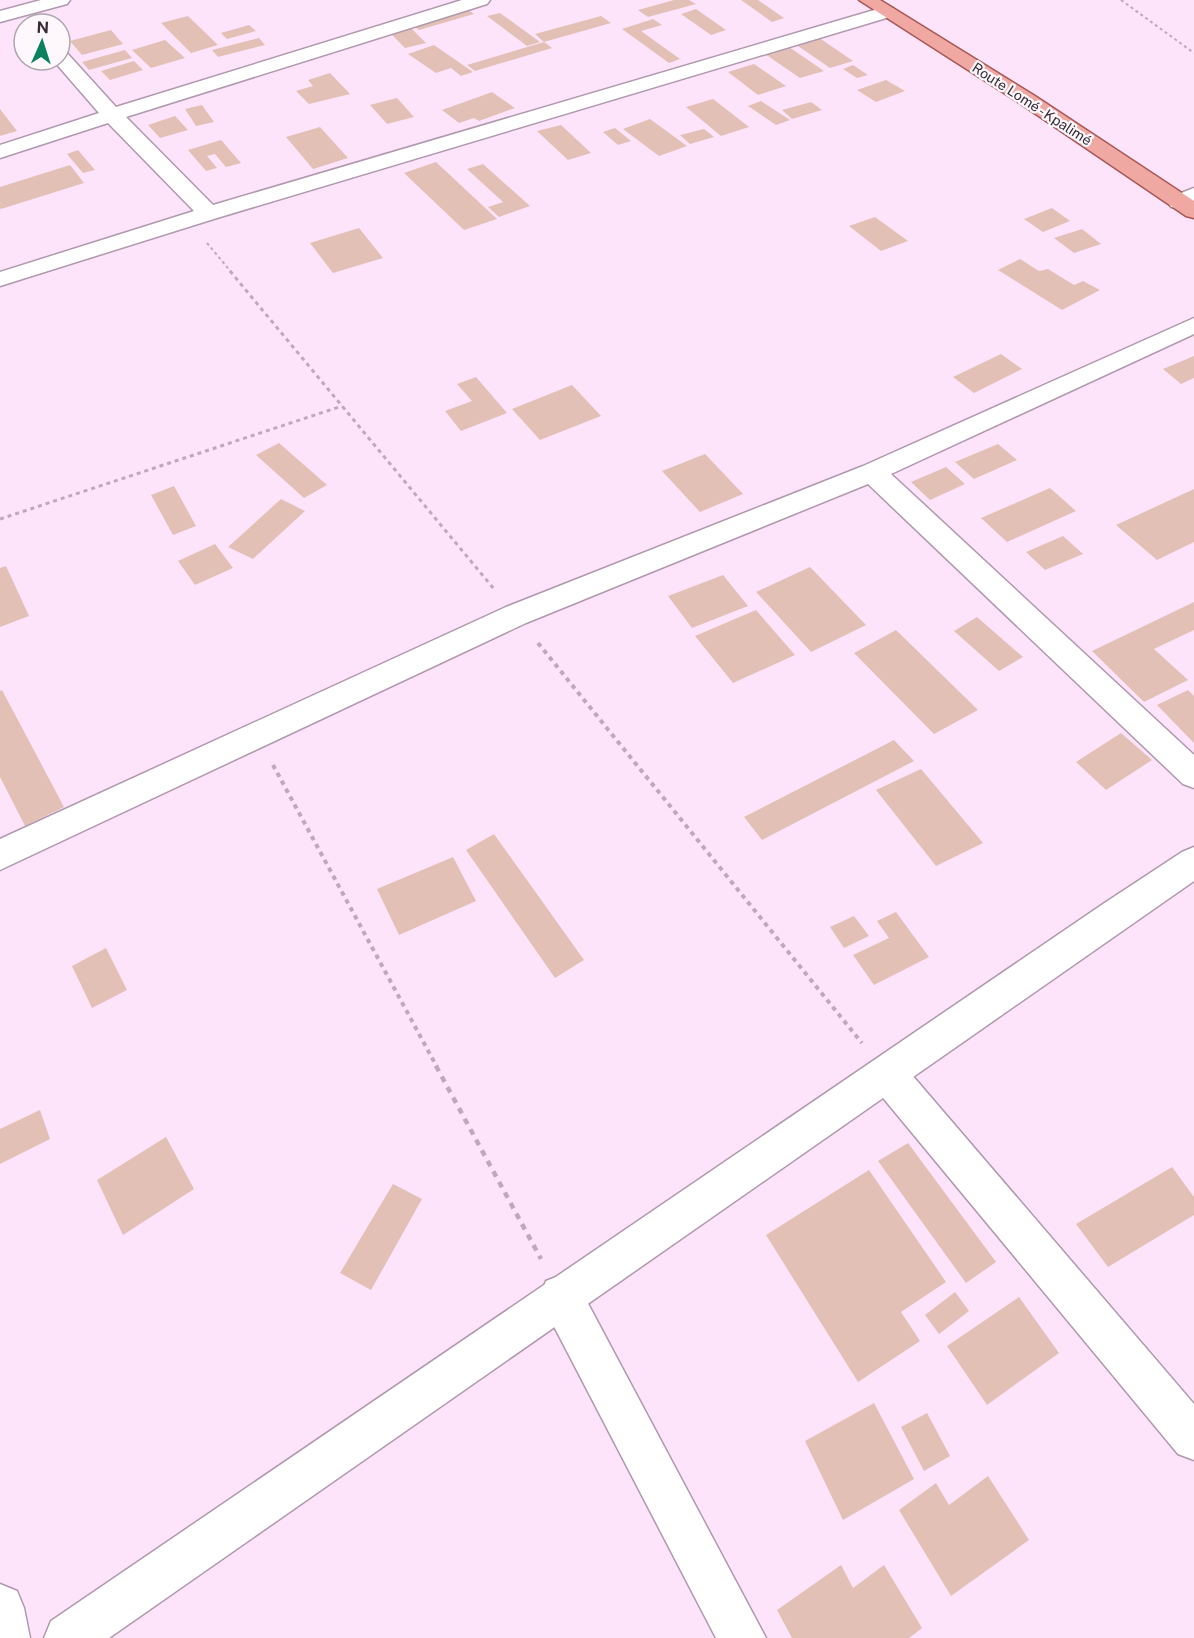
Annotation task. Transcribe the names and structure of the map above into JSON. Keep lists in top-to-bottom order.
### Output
{
  "streets": {
    "main road": ["Route Lomé - Kpalimé"]
  },
  "north": "top"
}
